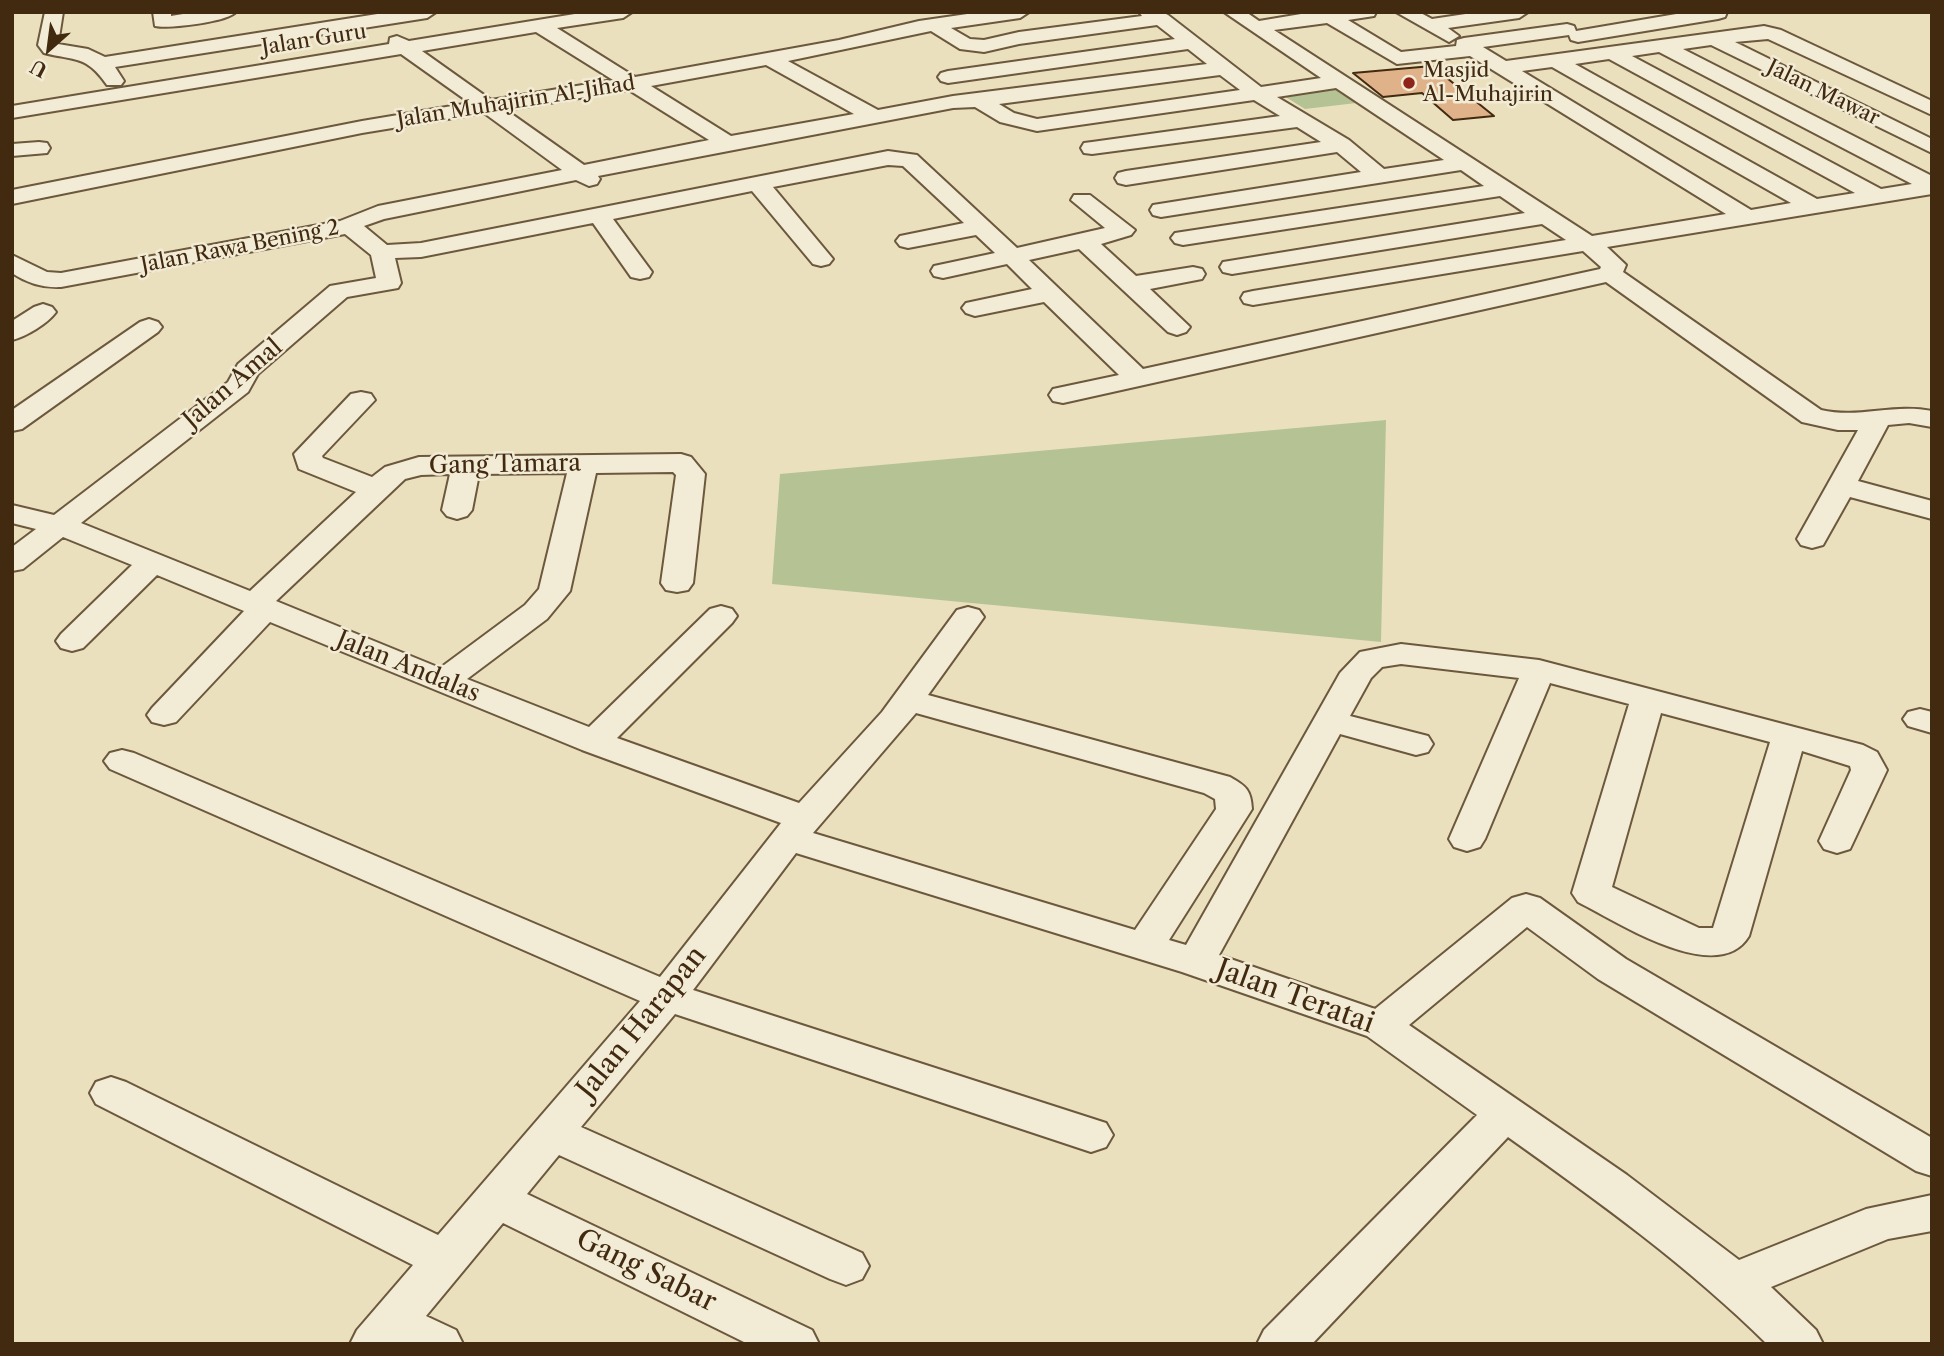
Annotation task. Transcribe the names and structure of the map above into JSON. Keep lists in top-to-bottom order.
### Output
{
  "streets": {
    "street": [
      "Jalan Guru",
      "Jalan Mawar",
      "Jalan Muhajirin Al-Jihad",
      "Jalan Rawa Bening 2",
      "Jalan Amal",
      "Gang Tamara",
      "Jalan Andalas",
      "Jalan Teratai",
      "Jalan Harapan",
      "Gang Sabar"
    ]
  },
  "crossings": [
    ["Jalan Rawa Bening 2", "Jalan Amal"],
    ["Jalan Amal", "Jalan Andalas"],
    ["Gang Tamara", "Jalan Andalas"],
    ["Jalan Andalas", "Jalan Teratai"],
    ["Jalan Andalas", "Jalan Harapan"],
    ["Jalan Teratai", "Jalan Harapan"],
    ["Jalan Harapan", "Gang Sabar"]
  ],
  "places": ["Masjid Al-Muhajirin"],
  "north": "bottom left"
}
